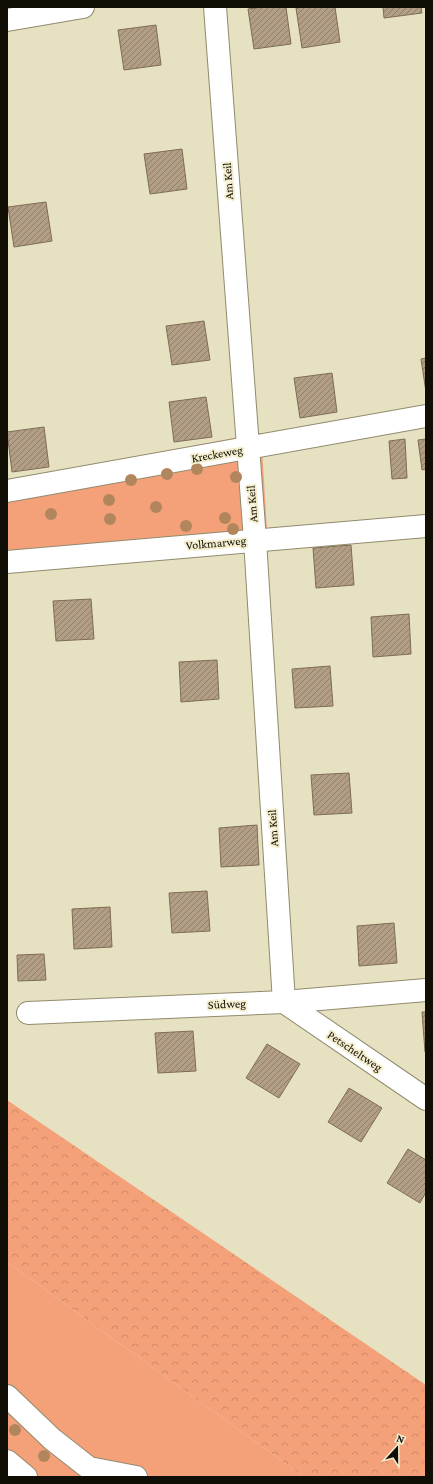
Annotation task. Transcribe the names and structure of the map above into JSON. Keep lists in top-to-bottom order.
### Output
{
  "streets": {
    "street": [
      "Am Keil",
      "Kreckeweg",
      "Volkmarweg",
      "Südweg",
      "Petscheltweg"
    ]
  },
  "crossings": [
    ["Am Keil", "Kreckeweg"],
    ["Am Keil", "Volkmarweg"],
    ["Am Keil", "Südweg"],
    ["Am Keil", "Petscheltweg"],
    ["Südweg", "Petscheltweg"]
  ],
  "north": "top"
}
